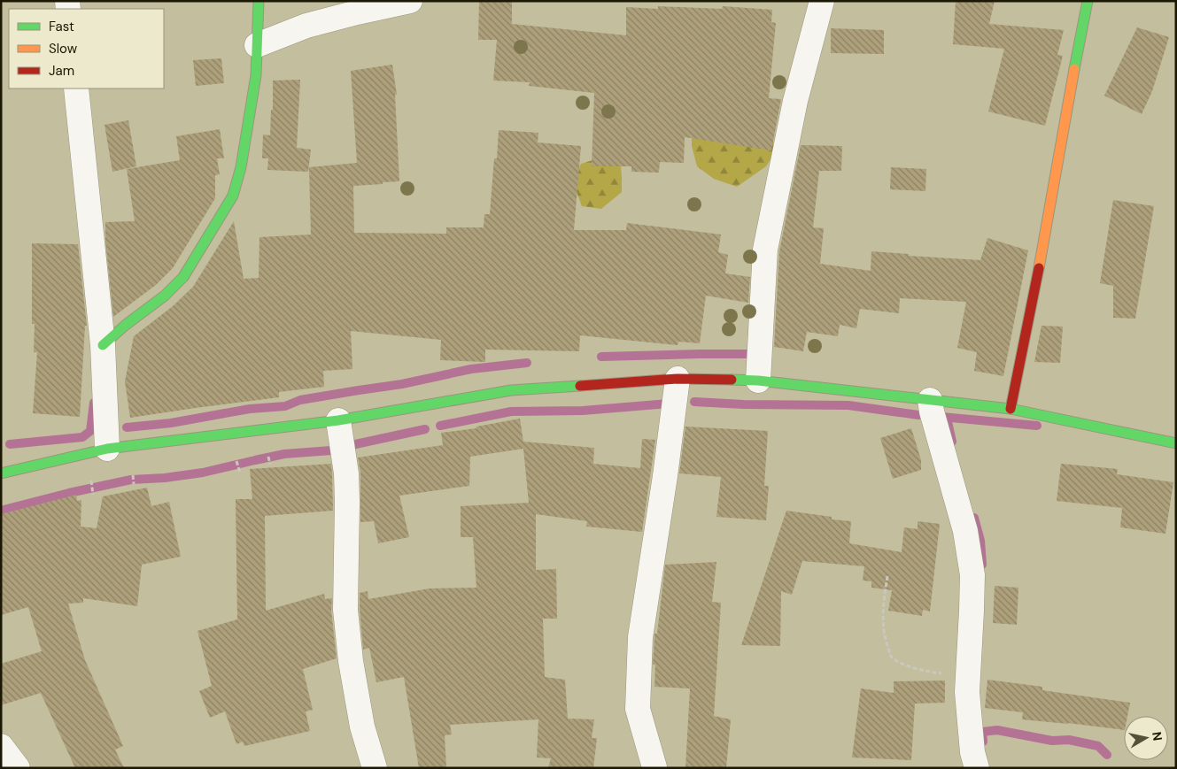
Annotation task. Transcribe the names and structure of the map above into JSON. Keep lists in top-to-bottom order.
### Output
{
  "legend": ["Fast", "Slow", "Jam"],
  "north": "right"
}
